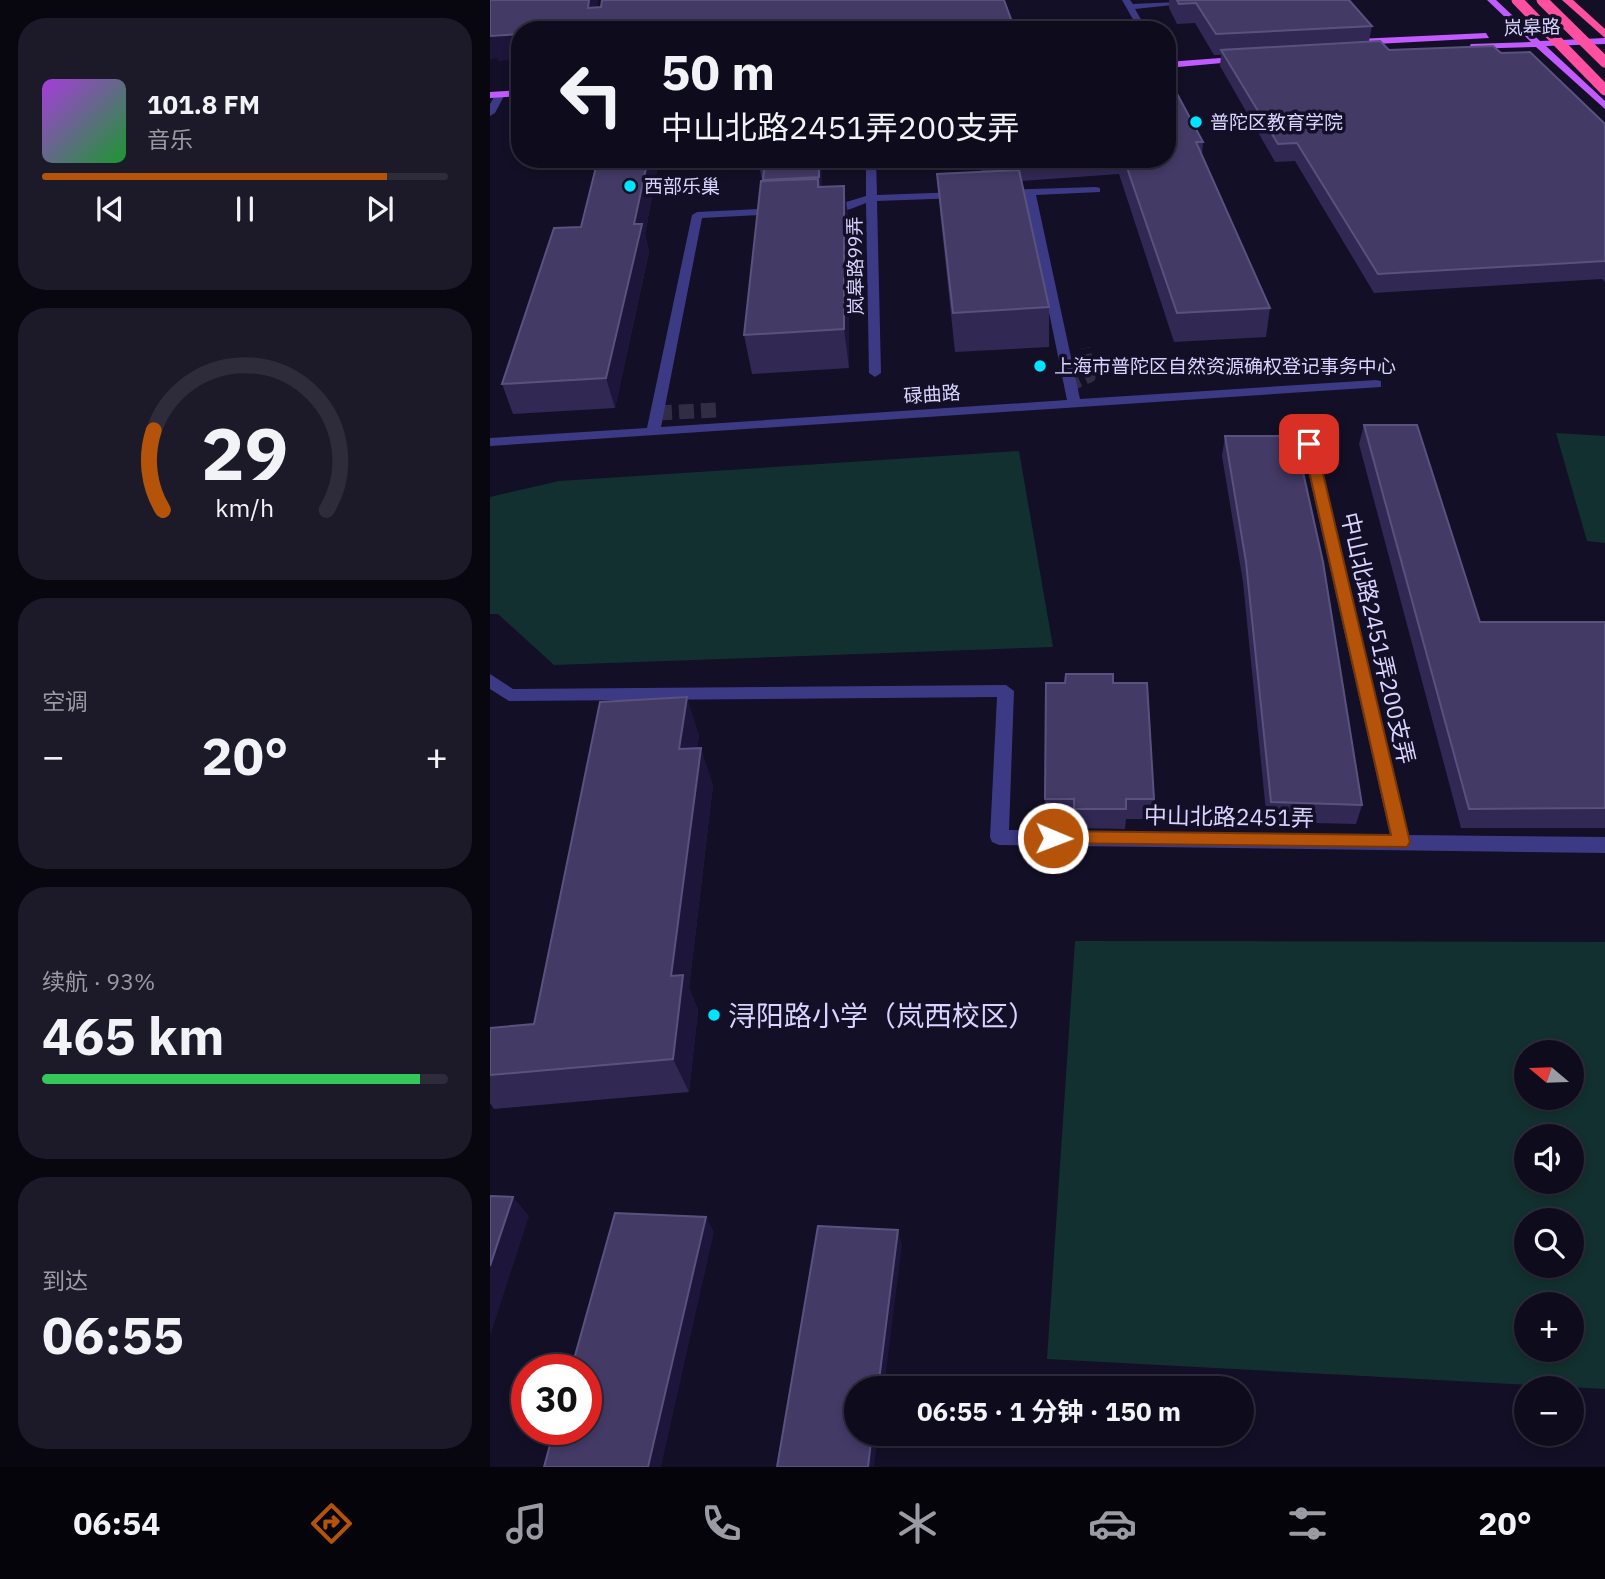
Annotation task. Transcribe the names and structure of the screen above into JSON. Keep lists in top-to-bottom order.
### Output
{
  "streets": {
    "main road": ["岚皋路"],
    "street": [
      "岚皋路99弄",
      "碌曲路",
      "中山北路2451弄200支弄",
      "中山北路2451弄"
    ]
  },
  "crossings": [
    ["中山北路2451弄200支弄", "中山北路2451弄"]
  ],
  "places": [
    "普陀区教育学院",
    "西部乐巢",
    "上海市普陀区自然资源确权登记事务中心",
    "浔阳路小学（岚西校区）"
  ],
  "north": "left",
  "page": {
    "turn": ["50 m", "中山北路2451弄200支弄"],
    "song": ["101.8 FM", "音乐"],
    "tile": [
      "空调",
      ["续航 · 93%", "465 km"],
      ["到达", "06:55"]
    ],
    "heat": ["−", "20°", "+"],
    "map_buttons": ["+", "−"],
    "limit": "30",
    "trip": "06:55 · 1 分钟 · 150 m",
    "tabs": ["06:54", "20°"],
    "gauge": ["29", "km/h"]
  }
}
